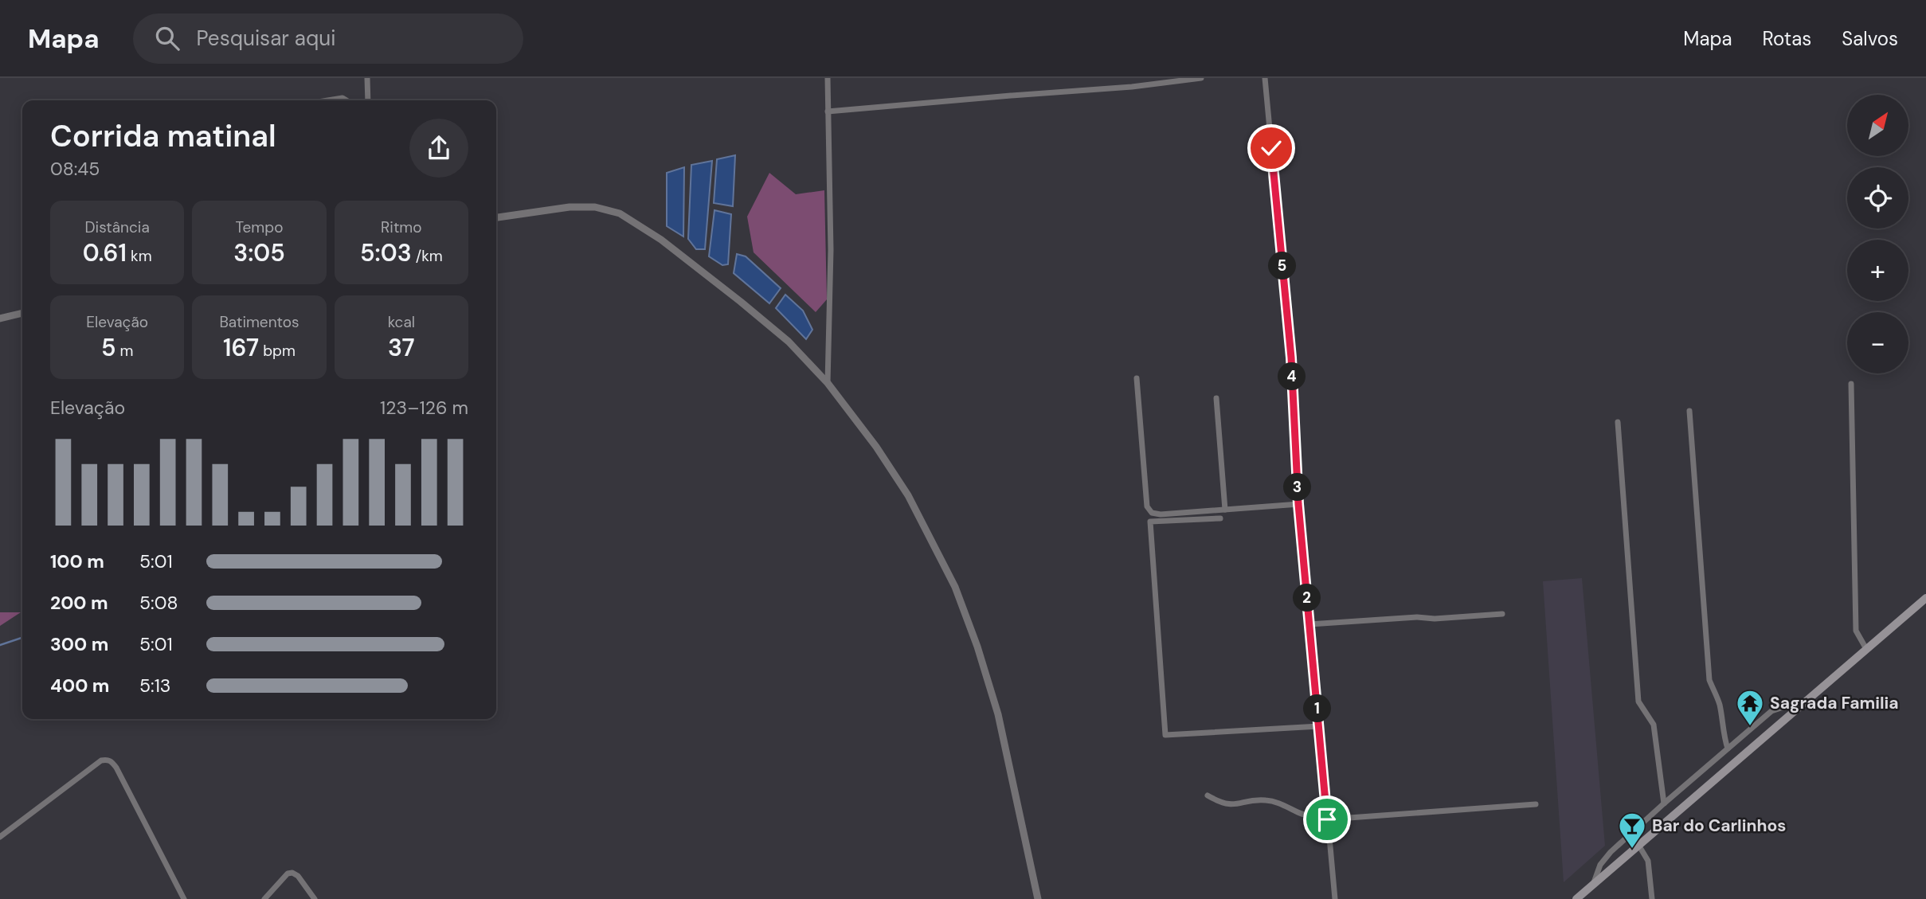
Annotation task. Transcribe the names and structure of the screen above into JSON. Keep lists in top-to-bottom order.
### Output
{
  "places": {
    "temple": ["Sagrada Familia"],
    "bar": ["Bar do Carlinhos"]
  },
  "north": "top right",
  "page": {
    "header": "Mapa",
    "search": "Pesquisar aqui",
    "nav": ["Mapa", "Rotas", "Salvos"],
    "map_buttons": ["+", "−"],
    "heading": ["Corrida matinal", "08:45"],
    "stats": [
      ["Distância", "0.61 km"],
      ["Tempo", "3:05"],
      ["Ritmo", "5:03 /km"],
      ["Elevação", "5 m"],
      ["Batimentos", "167 bpm"],
      ["kcal", "37"]
    ],
    "pins": [
      "5",
      "4",
      "3",
      "2",
      "1"
    ],
    "chart": ["Elevação", "123–126 m"],
    "list": [
      {
        "name": "100 m",
        "note": "5:01"
      },
      {
        "name": "200 m",
        "note": "5:08"
      },
      {
        "name": "300 m",
        "note": "5:01"
      },
      {
        "name": "400 m",
        "note": "5:13"
      }
    ]
  }
}
